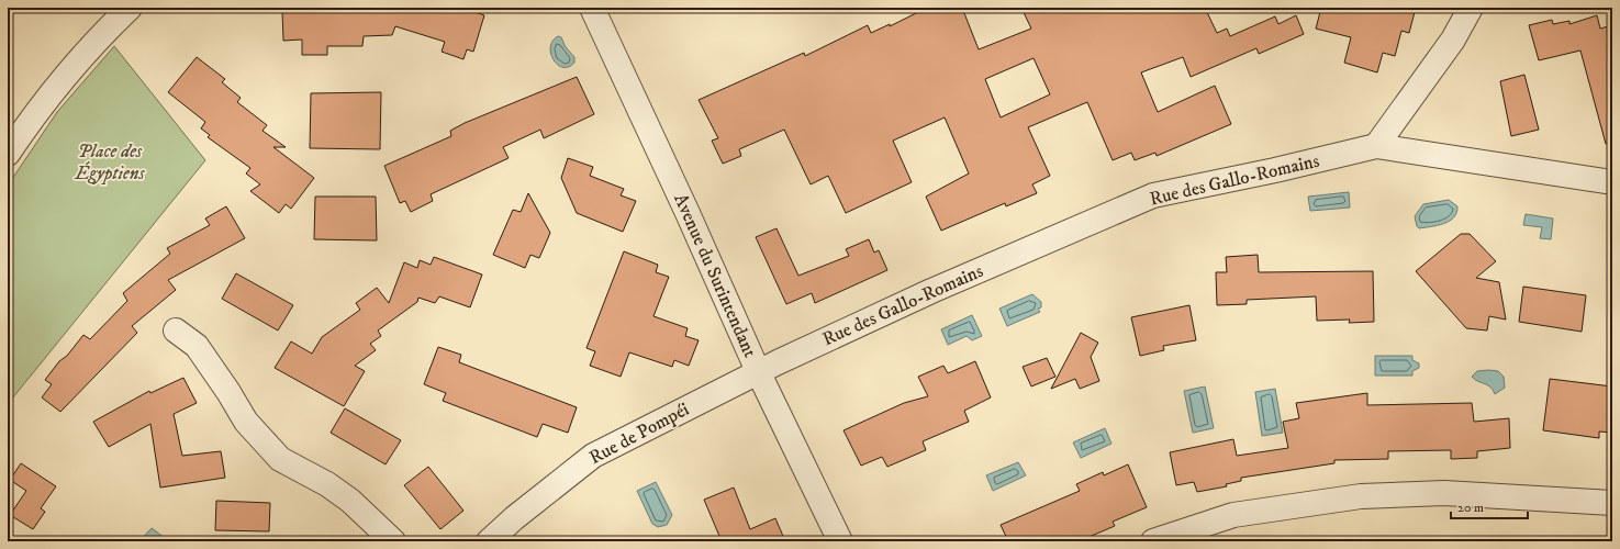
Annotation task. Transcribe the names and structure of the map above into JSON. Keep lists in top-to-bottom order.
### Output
{
  "streets": {
    "street": ["Rue des Gallo-Romains", "Avenue du Surintendant", "Rue de Pompéi"]
  },
  "crossings": [
    ["Rue des Gallo-Romains", "Avenue du Surintendant"],
    ["Rue des Gallo-Romains", "Rue de Pompéi"],
    ["Avenue du Surintendant", "Rue de Pompéi"]
  ],
  "parks": ["Place des Égyptiens"],
  "scale_bar": "20 m"
}
